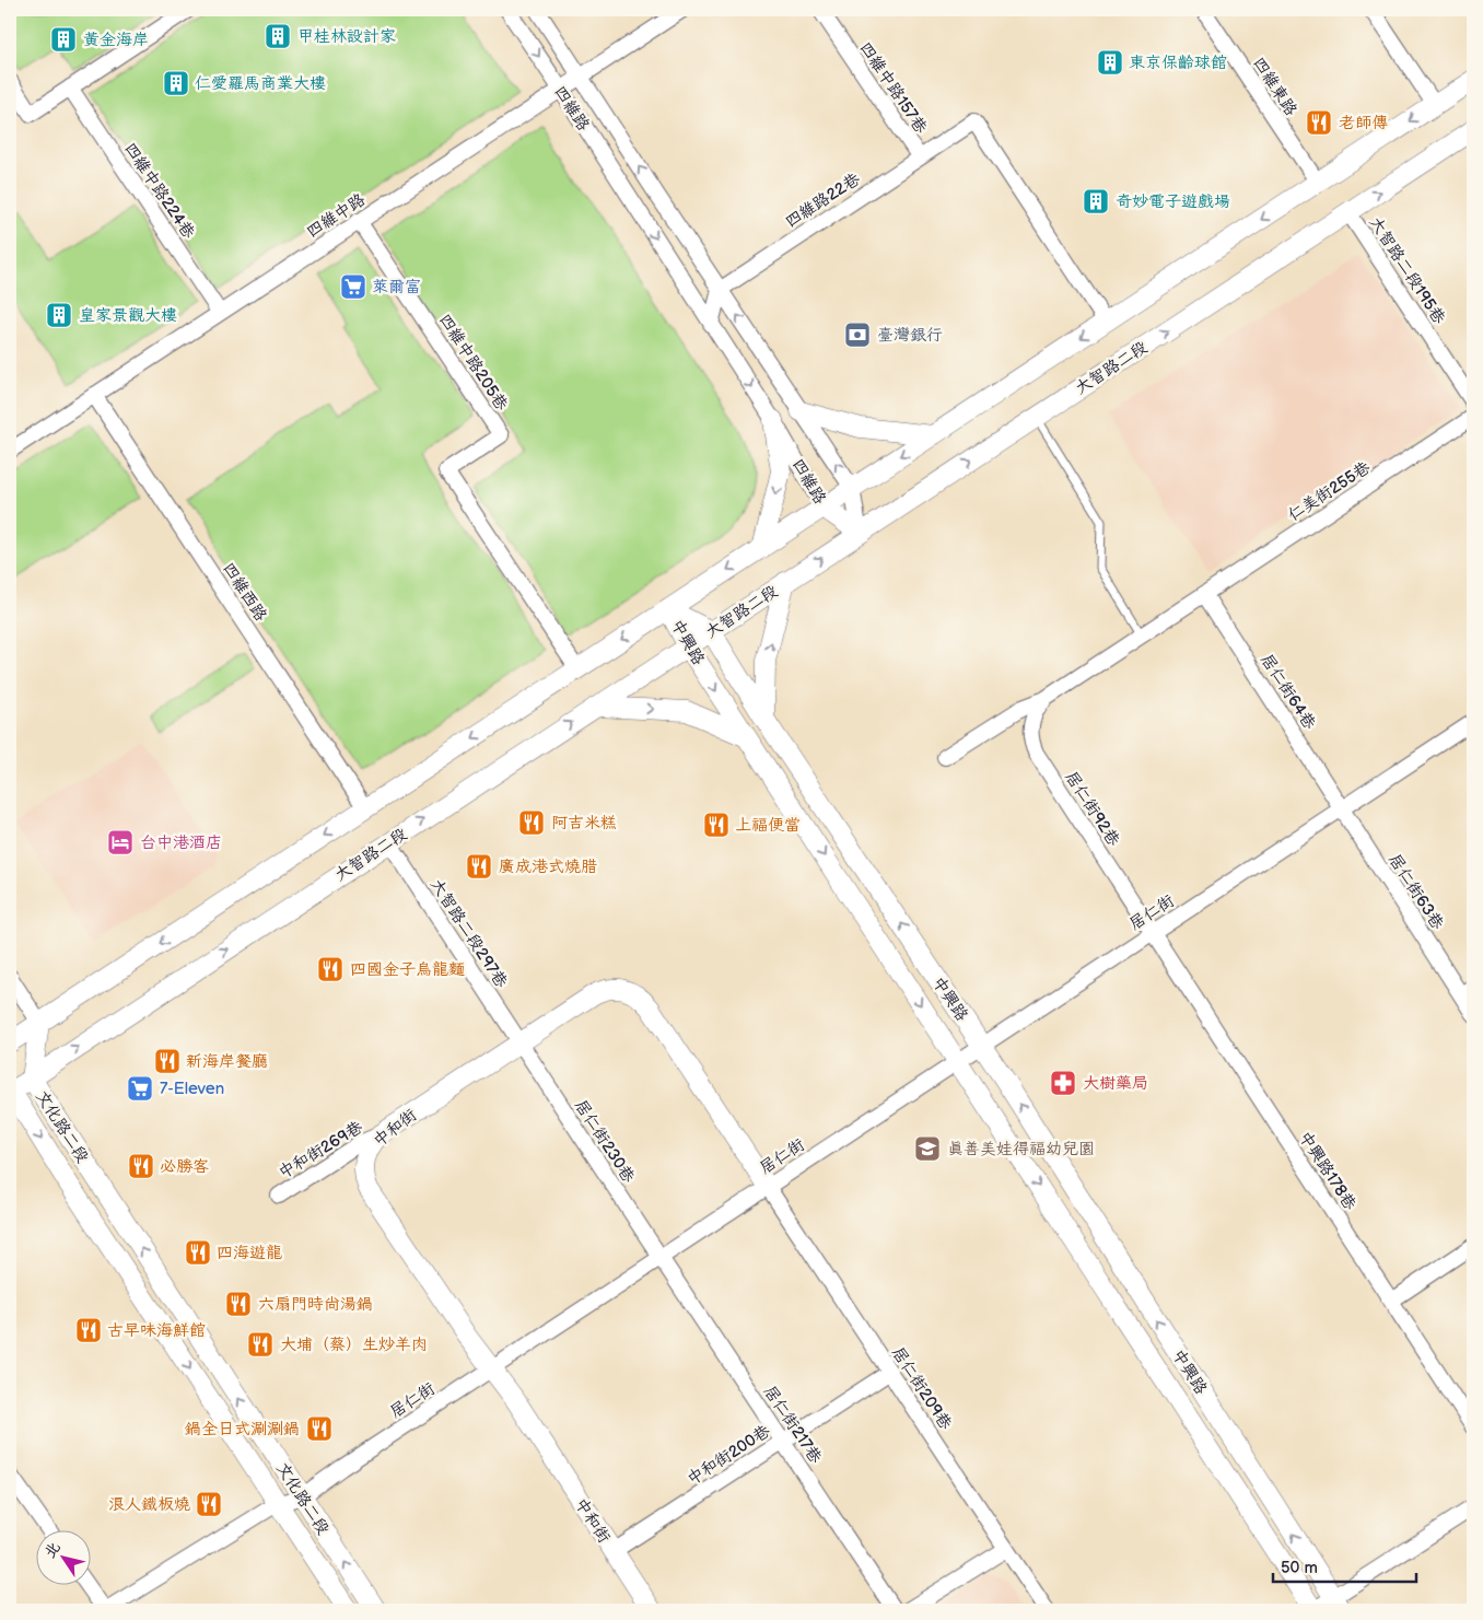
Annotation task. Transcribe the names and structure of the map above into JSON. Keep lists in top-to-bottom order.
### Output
{
  "streets": {
    "street": [
      "四維東路",
      "四維中路157巷",
      "四維路",
      "四維中路224巷",
      "四維路22巷",
      "四維中路",
      "大智路二段195巷",
      "四維中路205巷",
      "大智路二段",
      "仁美街255巷",
      "四維西路",
      "中興路",
      "居仁街64巷",
      "居仁街92巷",
      "居仁街63巷",
      "居仁街",
      "大智路二段297巷",
      "文化路二段",
      "中和街",
      "居仁街230巷",
      "中和街269巷",
      "中興路178巷",
      "居仁街209巷",
      "居仁街217巷",
      "中和街200巷"
    ]
  },
  "crossings": [
    ["四維中路157巷", "四維路22巷"],
    ["四維路", "四維路22巷"],
    ["四維路", "四維中路"],
    ["四維路", "大智路二段"],
    ["四維中路224巷", "四維中路"],
    ["四維中路", "四維中路205巷"],
    ["四維中路", "四維西路"],
    ["大智路二段195巷", "大智路二段"],
    ["大智路二段", "中興路"],
    ["大智路二段", "大智路二段297巷"],
    ["大智路二段", "文化路二段"],
    ["仁美街255巷", "居仁街64巷"],
    ["仁美街255巷", "居仁街92巷"],
    ["中興路", "居仁街"],
    ["居仁街64巷", "居仁街92巷"],
    ["居仁街64巷", "居仁街63巷"],
    ["居仁街64巷", "居仁街"],
    ["居仁街92巷", "居仁街"],
    ["居仁街92巷", "中興路178巷"],
    ["居仁街63巷", "居仁街"],
    ["居仁街", "文化路二段"],
    ["居仁街", "中和街"],
    ["居仁街", "居仁街230巷"],
    ["居仁街", "中興路178巷"],
    ["居仁街", "居仁街209巷"],
    ["居仁街", "居仁街217巷"],
    ["大智路二段297巷", "中和街"],
    ["大智路二段297巷", "居仁街230巷"],
    ["中和街", "居仁街230巷"],
    ["中和街", "中和街269巷"],
    ["中和街", "居仁街209巷"],
    ["中和街", "中和街200巷"],
    ["居仁街230巷", "居仁街217巷"],
    ["居仁街209巷", "中和街200巷"],
    ["居仁街217巷", "中和街200巷"]
  ],
  "places": {
    "building": [
      "甲桂林設計家",
      "黃金海岸",
      "東京保齡球館",
      "仁愛羅馬商業大樓",
      "奇妙電子遊戲場",
      "皇家景觀大樓"
    ],
    "restaurant": [
      "老師傳",
      "阿吉米糕",
      "上福便當",
      "廣成港式燒腊",
      "四國金子烏龍麵",
      "新海岸餐廳",
      "必勝客",
      "四海遊龍",
      "六扇門時尚湯鍋",
      "古早味海鮮館",
      "大埔（蔡）生炒羊肉",
      "鍋全日式涮涮鍋",
      "浪人鐵板燒"
    ],
    "supermarket": ["萊爾富", "7-Eleven"],
    "bank": ["臺灣銀行"],
    "hotel": ["台中港酒店"],
    "pharmacy": ["大樹藥局"],
    "school or university": ["真善美娃得福幼兒園"]
  },
  "scale_bar": "50 m",
  "north": "top left"
}
